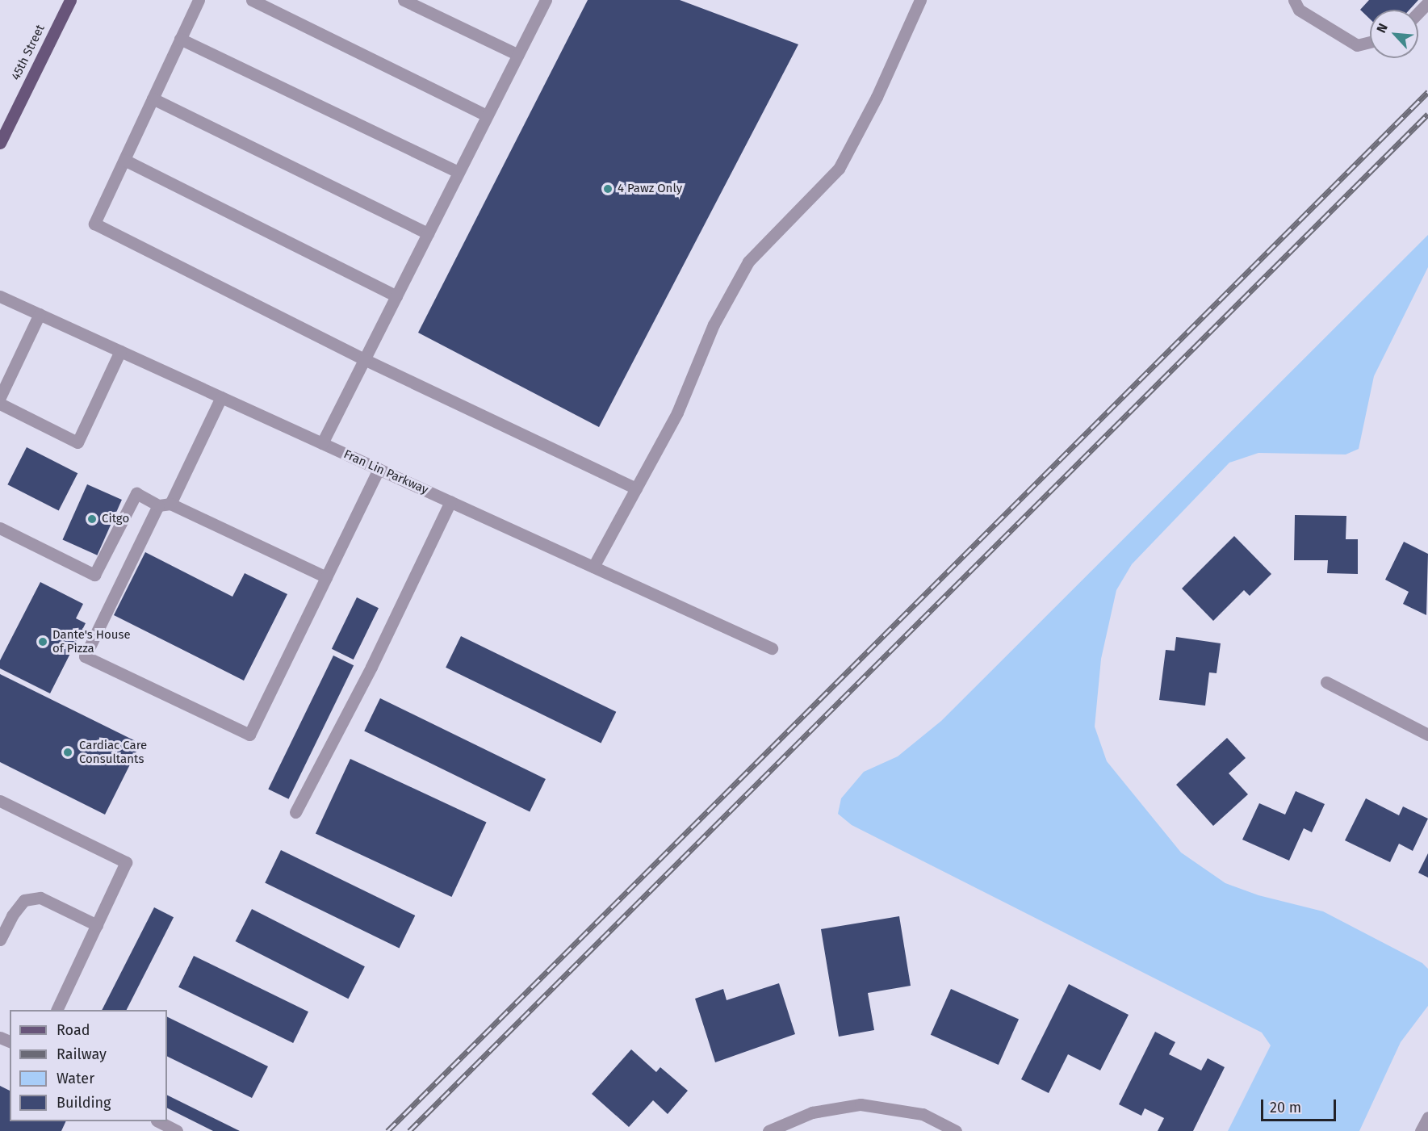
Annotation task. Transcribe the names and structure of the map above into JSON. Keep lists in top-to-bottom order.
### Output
{
  "streets": {
    "main road": ["45th Street"],
    "street": ["Fran Lin Parkway"]
  },
  "places": [
    "4 Pawz Only",
    "Citgo",
    "Dante's House of Pizza",
    "Cardiac Care Consultants"
  ],
  "legend": [
    "Road",
    "Railway",
    "Water",
    "Building"
  ],
  "scale_bar": "20 m",
  "north": "top left"
}
